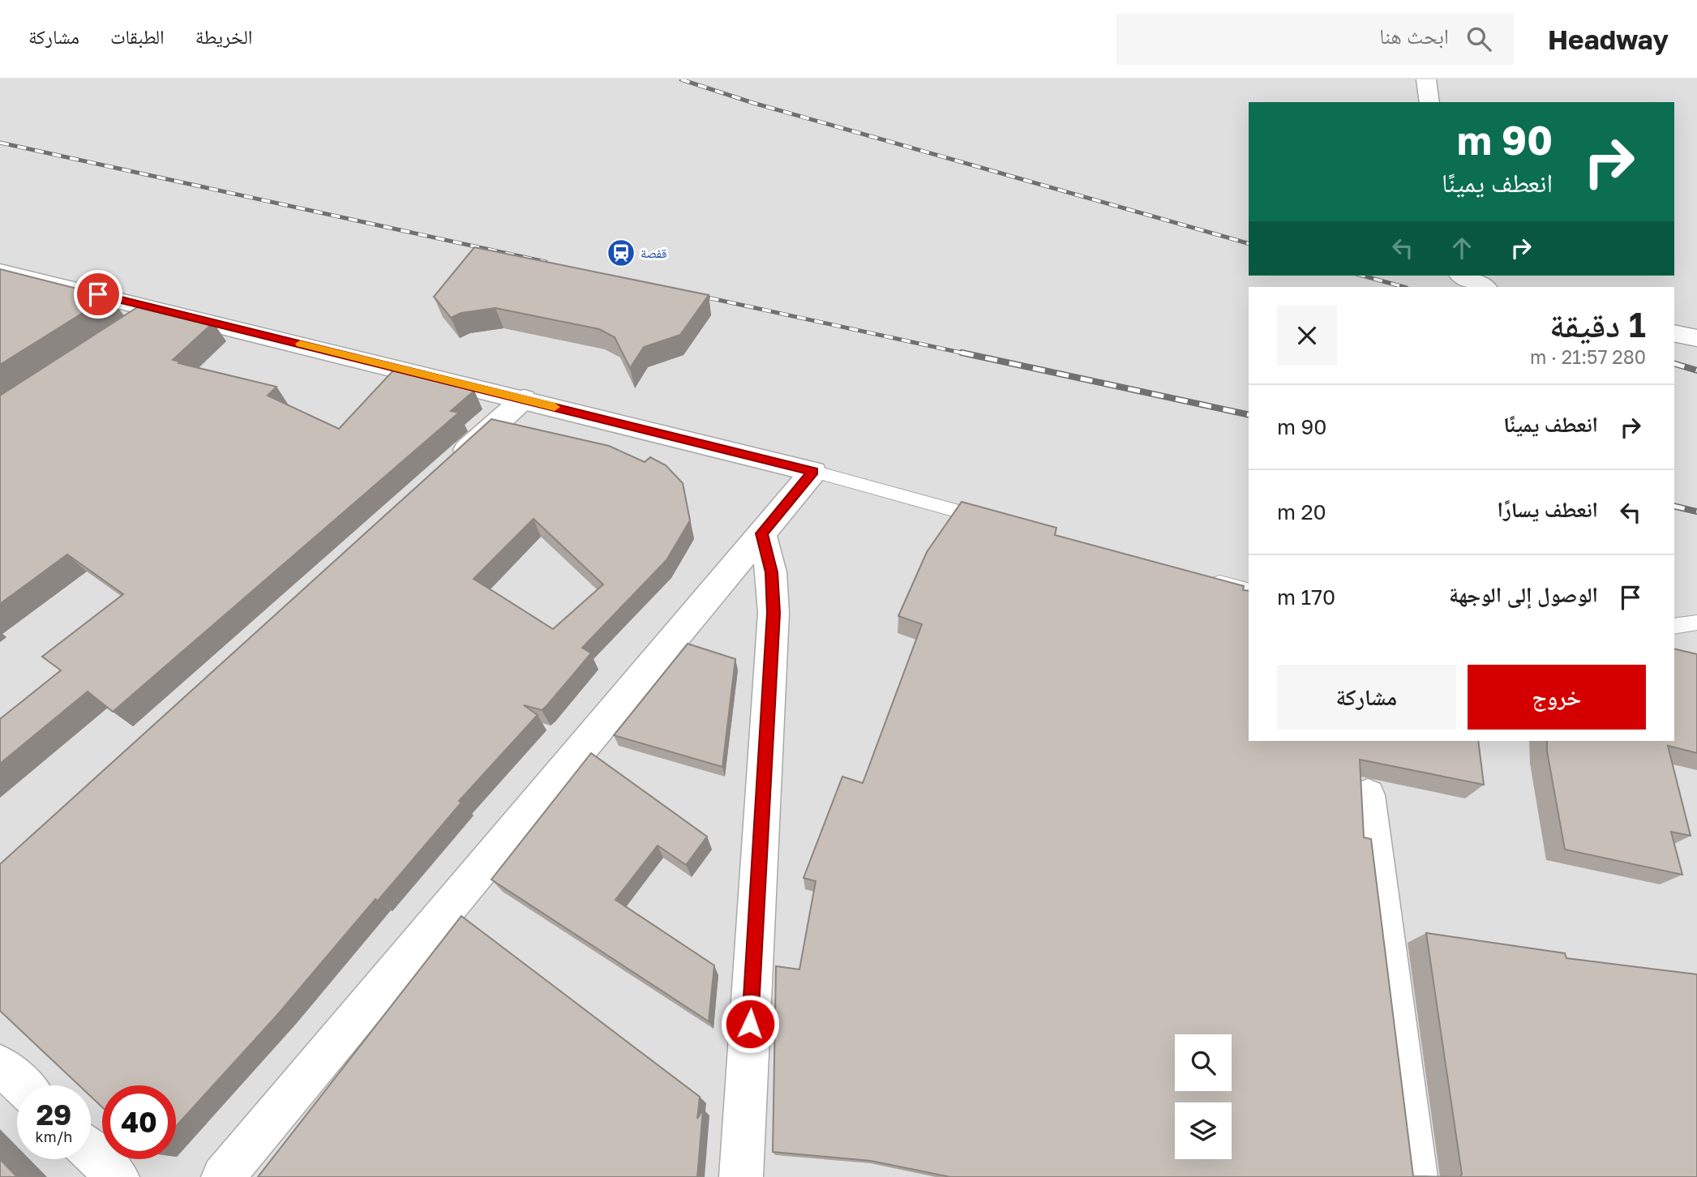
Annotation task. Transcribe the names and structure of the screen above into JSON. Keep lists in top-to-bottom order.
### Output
{
  "places": {
    "station": ["قفصة"]
  },
  "page": {
    "header": "Headway",
    "search": "ابحث هنا",
    "nav": ["الخريطة", "الطبقات", "مشاركة"],
    "turn": ["90 m", "انعطف يمينًا"],
    "heading": ["1 دقيقة", "280 m · 21:57"],
    "list": [
      {
        "name": "انعطف يمينًا",
        "value": "90 m"
      },
      {
        "name": "انعطف يسارًا",
        "value": "20 m"
      },
      {
        "name": "الوصول إلى الوجهة",
        "value": "170 m"
      }
    ],
    "buttons": ["خروج", "مشاركة"],
    "speed": "29 km/h",
    "limit": "40"
  }
}
